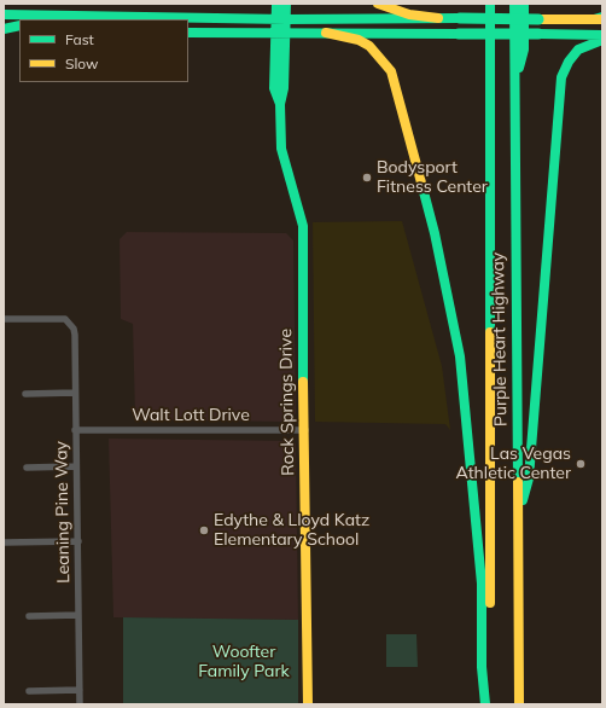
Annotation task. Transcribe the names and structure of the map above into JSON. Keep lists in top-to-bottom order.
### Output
{
  "streets": {
    "main road": ["Purple Heart Highway", "Rock Springs Drive"],
    "street": ["Walt Lott Drive", "Leaning Pine Way"]
  },
  "crossings": [
    ["Rock Springs Drive", "Walt Lott Drive"],
    ["Walt Lott Drive", "Leaning Pine Way"]
  ],
  "parks": ["Woofter Family Park"],
  "places": ["Bodysport Fitness Center", "Las Vegas Athletic Center", "Edythe & Lloyd Katz Elementary School"],
  "legend": ["Fast", "Slow"]
}
